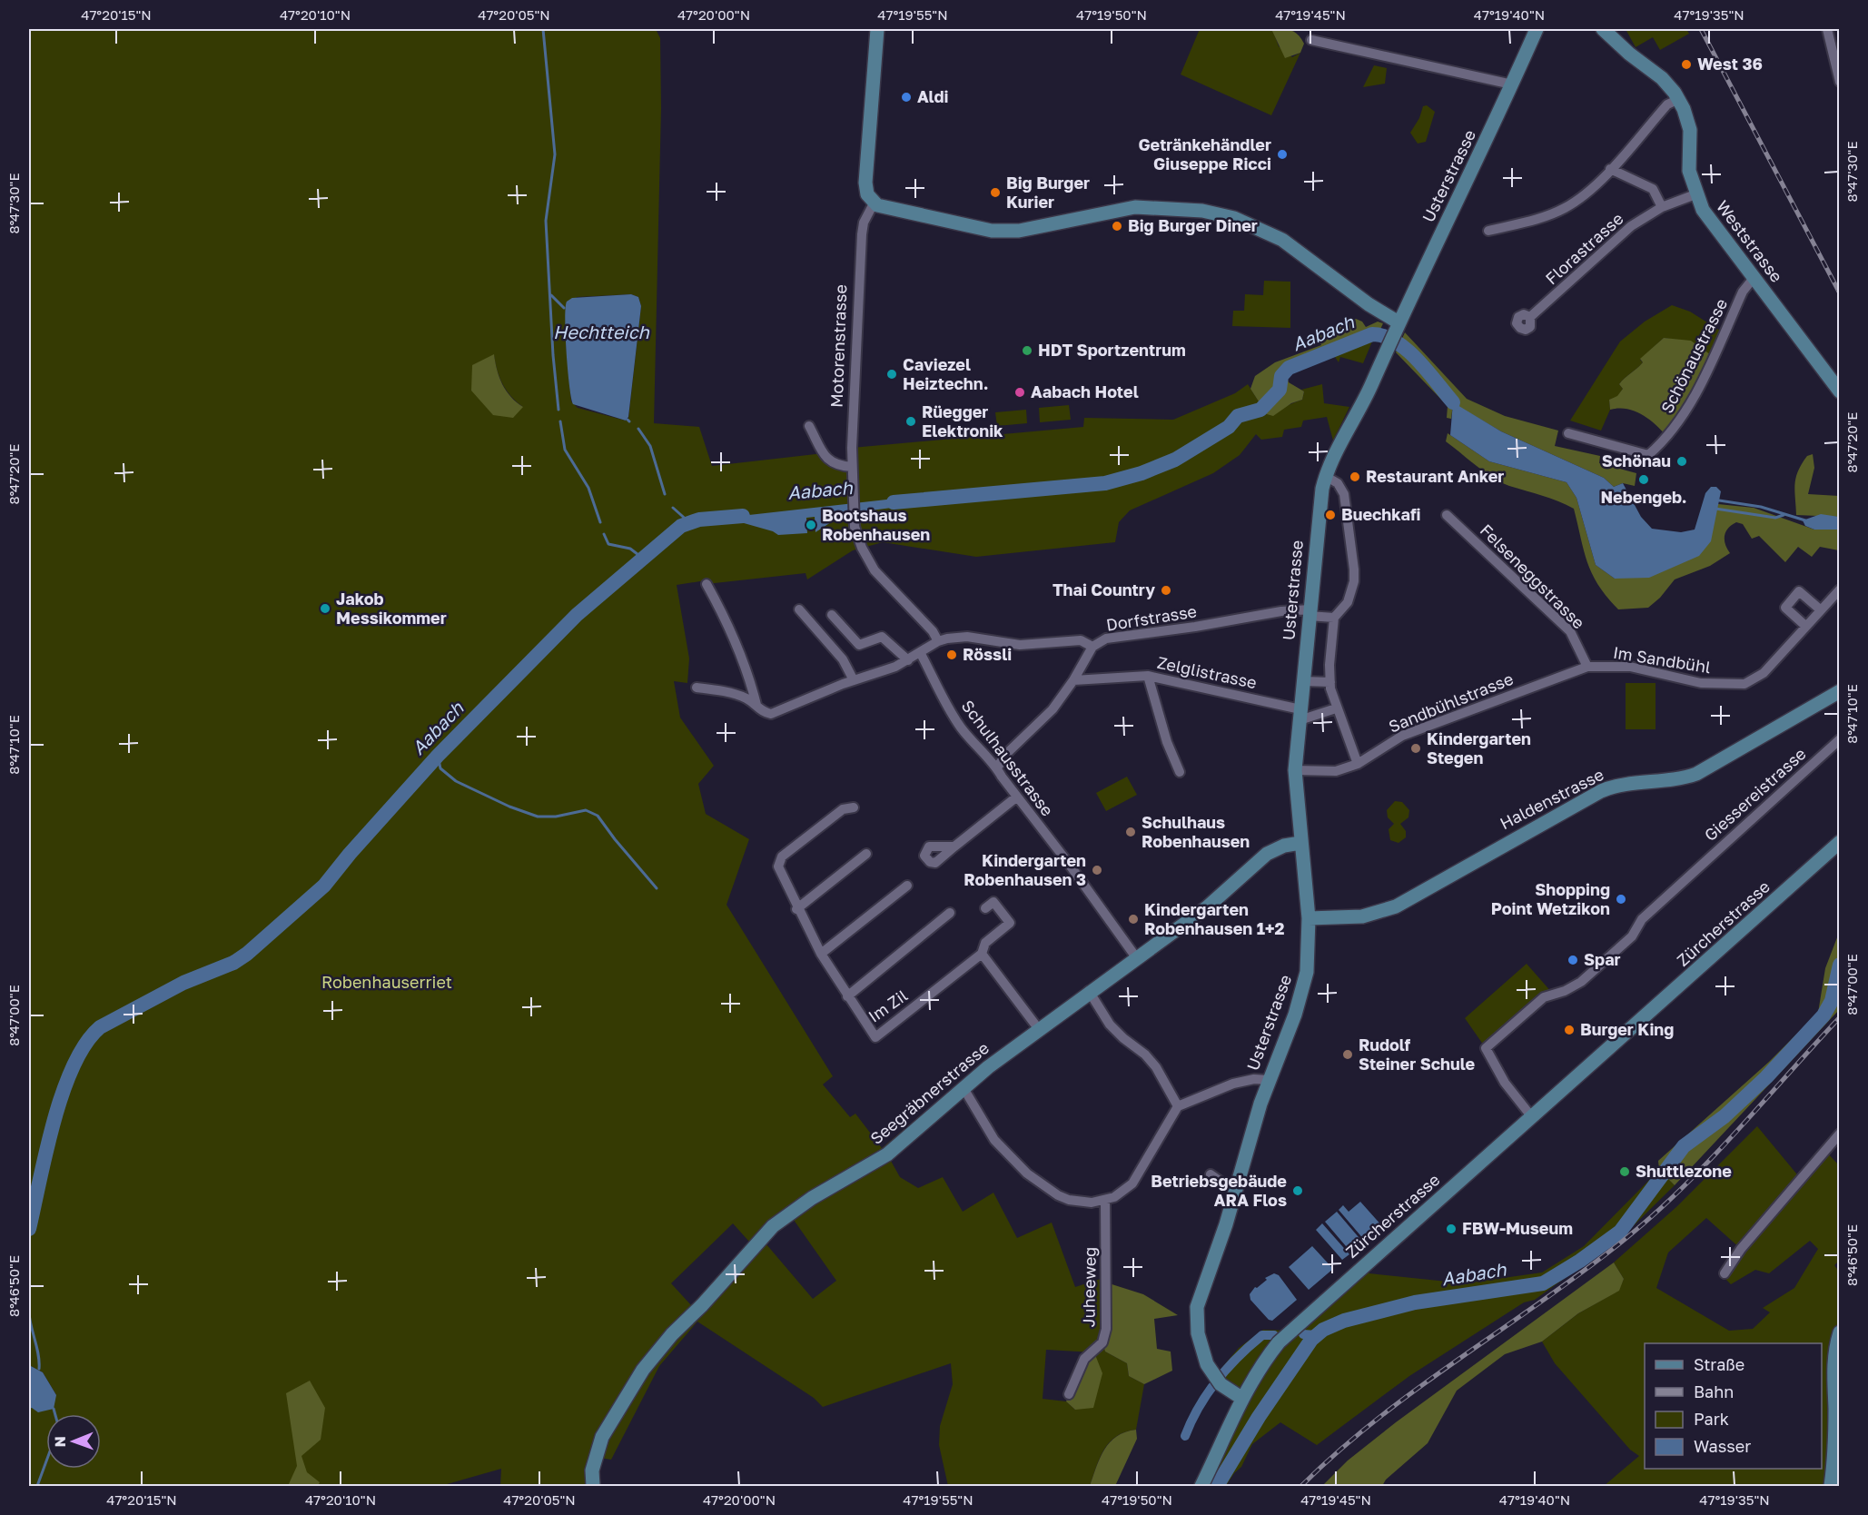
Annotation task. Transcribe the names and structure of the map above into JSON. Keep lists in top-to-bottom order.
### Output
{
  "streets": {
    "main road": [
      "Usterstrasse",
      "Weststrasse",
      "Haldenstrasse",
      "Zürcherstrasse",
      "Seegräbnerstrasse"
    ],
    "street": [
      "Florastrasse",
      "Motorenstrasse",
      "Schönaustrasse",
      "Felseneggstrasse",
      "Dorfstrasse",
      "Im Sandbühl",
      "Zelglistrasse",
      "Sandbühlstrasse",
      "Schulhausstrasse",
      "Giessereistrasse",
      "Im Zil",
      "Juheeweg"
    ]
  },
  "crossings": [
    ["Usterstrasse", "Dorfstrasse"],
    ["Usterstrasse", "Zelglistrasse"],
    ["Usterstrasse", "Sandbühlstrasse"],
    ["Usterstrasse", "Haldenstrasse"],
    ["Usterstrasse", "Zürcherstrasse"],
    ["Usterstrasse", "Seegräbnerstrasse"],
    ["Weststrasse", "Florastrasse"],
    ["Weststrasse", "Schönaustrasse"],
    ["Motorenstrasse", "Dorfstrasse"],
    ["Felseneggstrasse", "Im Sandbühl"],
    ["Felseneggstrasse", "Sandbühlstrasse"],
    ["Dorfstrasse", "Schulhausstrasse"],
    ["Im Sandbühl", "Sandbühlstrasse"],
    ["Schulhausstrasse", "Seegräbnerstrasse"],
    ["Giessereistrasse", "Zürcherstrasse"]
  ],
  "water": ["Hechtteich", "Aabach"],
  "parks": ["Robenhauserriet"],
  "places": [
    "West 36",
    "Aldi",
    "Getränkehändler Giuseppe Ricci",
    "Big Burger Kurier",
    "Big Burger Diner",
    "HDT Sportzentrum",
    "Caviezel Heiztechn.",
    "Aabach Hotel",
    "Rüegger Elektronik",
    "Schönau",
    "Restaurant Anker",
    "Nebengeb.",
    "Buechkafi",
    "Bootshaus Robenhausen",
    "Thai Country",
    "Jakob Messikommer",
    "Rössli",
    "Kindergarten Stegen",
    "Schulhaus Robenhausen",
    "Kindergarten Robenhausen 3",
    "Shopping Point Wetzikon",
    "Kindergarten Robenhausen 1+2",
    "Spar",
    "Burger King",
    "Rudolf Steiner Schule",
    "Shuttlezone",
    "Betriebsgebäude ARA Flos",
    "FBW-Museum"
  ],
  "legend": [
    "Straße",
    "Bahn",
    "Park",
    "Wasser"
  ],
  "north": "left",
  "coordinates": [
    "47°20'15\"N",
    "47°20'10\"N",
    "47°20'05\"N",
    "47°20'00\"N",
    "47°19'55\"N",
    "47°19'50\"N",
    "47°19'45\"N",
    "47°19'40\"N",
    "47°19'35\"N",
    "8°47'30\"E",
    "8°47'20\"E",
    "8°47'10\"E",
    "8°47'00\"E",
    "8°46'50\"E"
  ]
}
